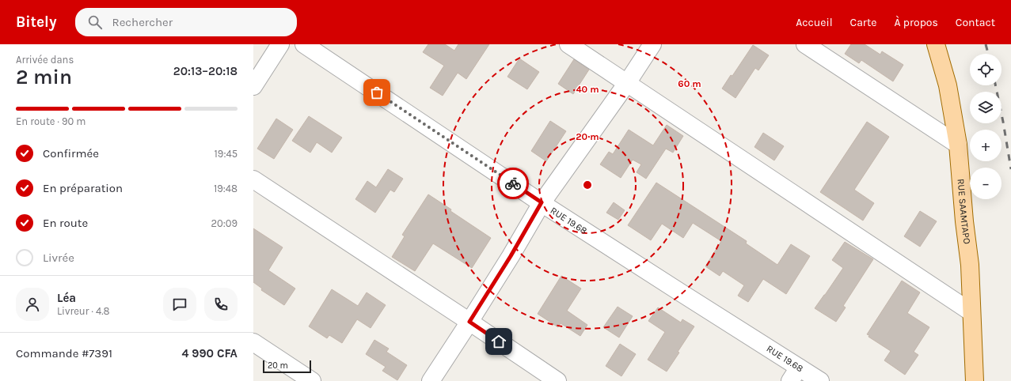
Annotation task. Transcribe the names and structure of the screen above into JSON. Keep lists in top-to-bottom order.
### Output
{
  "streets": {
    "main road": ["RUE SAAMTAPO"],
    "street": ["RUE 19.68"]
  },
  "scale_bar": "20 m",
  "page": {
    "header": "Bitely",
    "search": "Rechercher",
    "nav": [
      "Accueil",
      "Carte",
      "À propos",
      "Contact"
    ],
    "heading": ["2 min", "Arrivée dans", "20:13–20:18"],
    "panel": [
      "Léa",
      "Livreur · 4.8",
      "Commande #7391",
      "4 990 CFA"
    ],
    "map_buttons": ["+", "−"],
    "bar": "En route · 90 m",
    "list": [
      ["Confirmée", "19:45"],
      ["En préparation", "19:48"],
      ["En route", "20:09"],
      "Livrée"
    ],
    "scale": "20 m"
  },
  "rings": ["60 m", "40 m", "20 m"]
}
